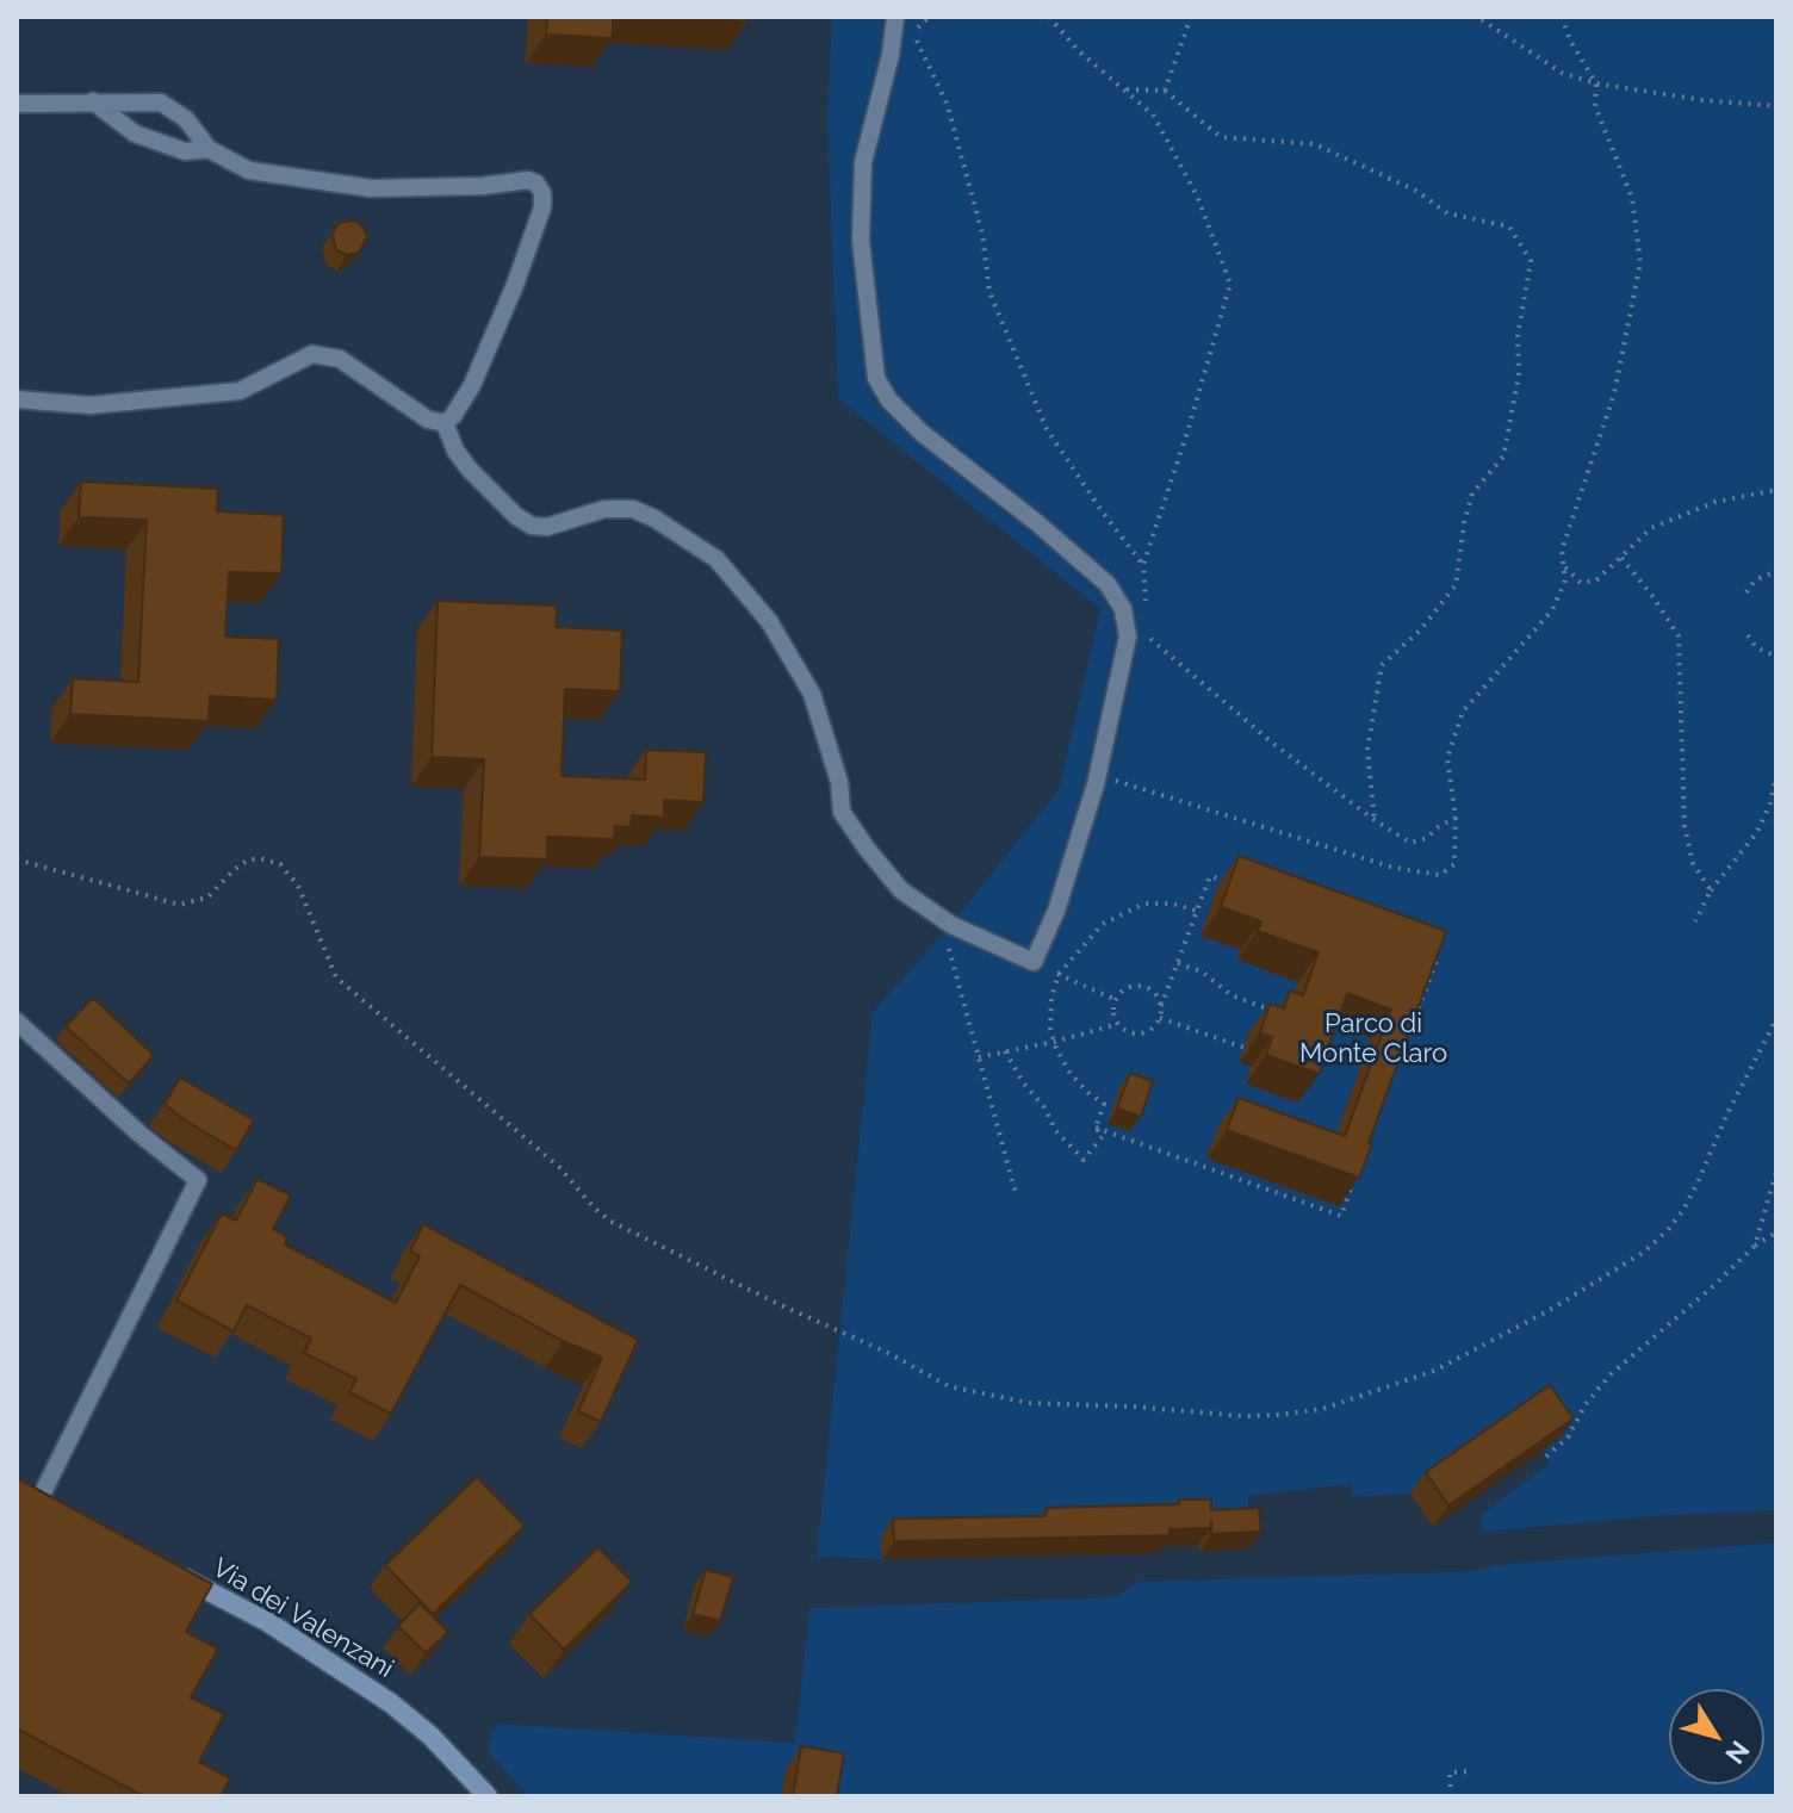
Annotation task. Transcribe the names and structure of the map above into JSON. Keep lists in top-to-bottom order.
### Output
{
  "streets": {
    "street": ["Via dei Valenzani"]
  },
  "parks": ["Parco di Monte Claro"],
  "north": "bottom right"
}
